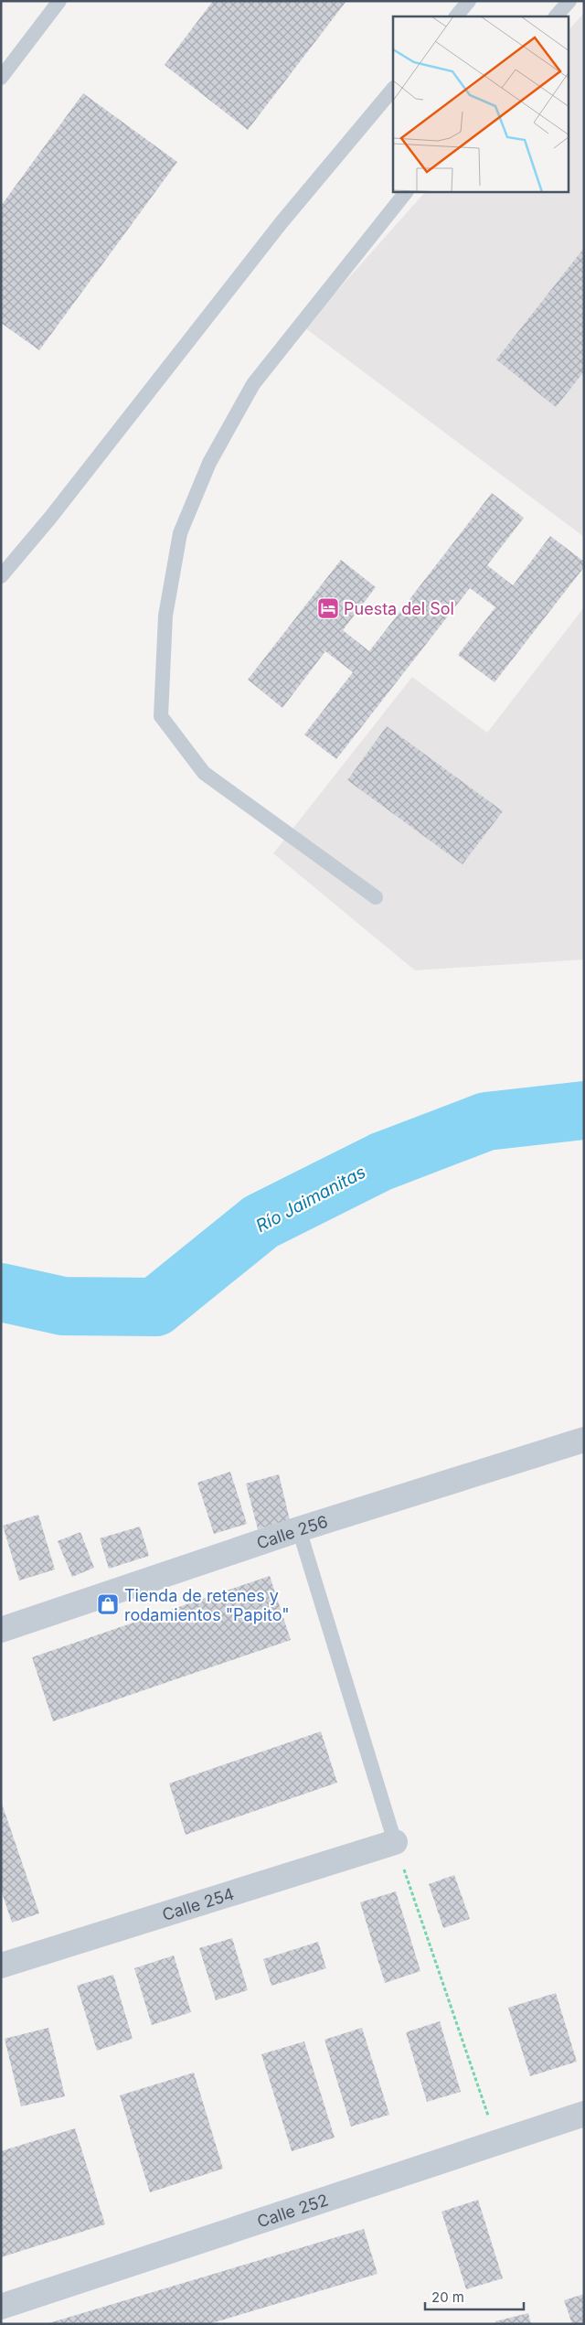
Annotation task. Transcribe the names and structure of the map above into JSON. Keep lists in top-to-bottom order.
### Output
{
  "streets": {
    "street": ["Calle 256", "Calle 254", "Calle 252"]
  },
  "water": ["Río Jaimanitas"],
  "places": {
    "hotel": ["Puesta del Sol"],
    "shop": ["Tienda de retenes y rodamientos \"Papito\""]
  },
  "scale_bar": "20 m"
}
